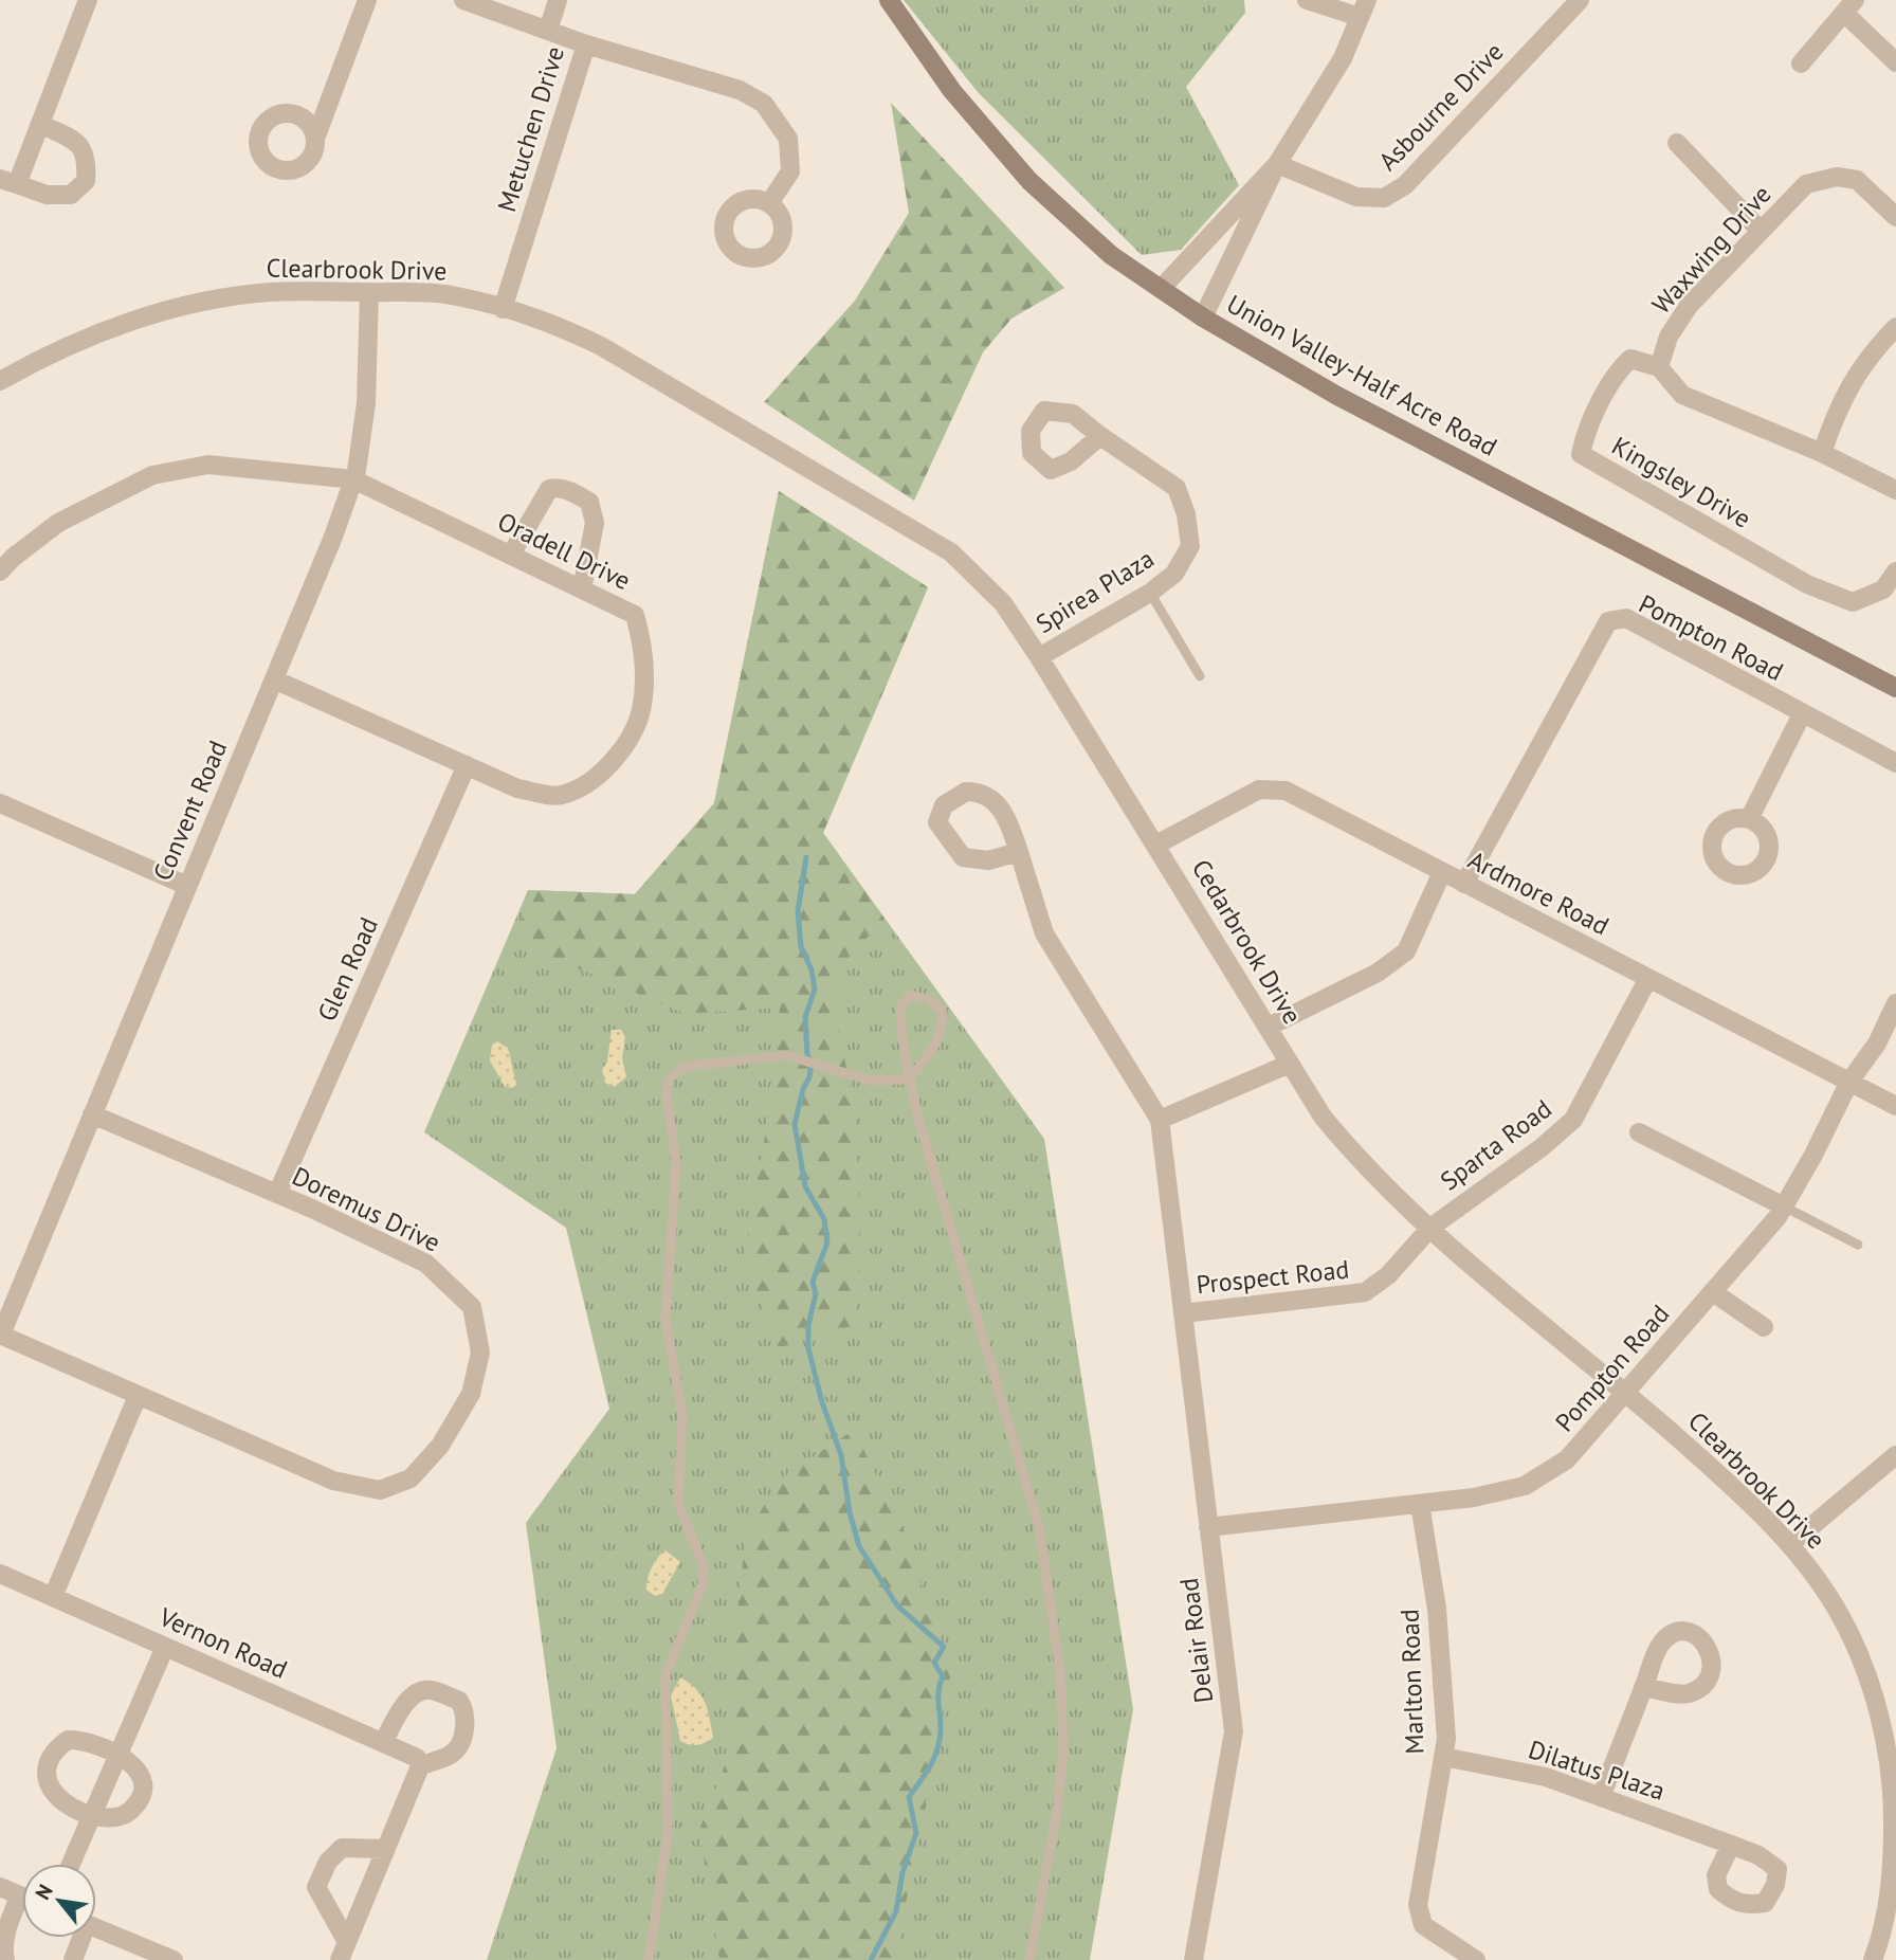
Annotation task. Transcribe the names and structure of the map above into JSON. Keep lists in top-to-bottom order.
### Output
{
  "streets": {
    "street": [
      "Asbourne Drive",
      "Metuchen Drive",
      "Waxwing Drive",
      "Clearbrook Drive",
      "Union Valley-Half Acre Road",
      "Kingsley Drive",
      "Oradell Drive",
      "Spirea Plaza",
      "Pompton Road",
      "Convent Road",
      "Ardmore Road",
      "Cedarbrook Drive",
      "Glen Road",
      "Sparta Road",
      "Doremus Drive",
      "Prospect Road",
      "Delair Road",
      "Vernon Road",
      "Marlton Road",
      "Dilatus Plaza"
    ]
  },
  "crossings": [
    ["Metuchen Drive", "Clearbrook Drive"],
    ["Waxwing Drive", "Kingsley Drive"],
    ["Clearbrook Drive", "Pompton Road"],
    ["Clearbrook Drive", "Convent Road"],
    ["Clearbrook Drive", "Cedarbrook Drive"],
    ["Oradell Drive", "Convent Road"],
    ["Oradell Drive", "Glen Road"],
    ["Spirea Plaza", "Cedarbrook Drive"],
    ["Pompton Road", "Ardmore Road"],
    ["Pompton Road", "Cedarbrook Drive"],
    ["Pompton Road", "Delair Road"],
    ["Pompton Road", "Marlton Road"],
    ["Convent Road", "Doremus Drive"],
    ["Ardmore Road", "Cedarbrook Drive"],
    ["Ardmore Road", "Sparta Road"],
    ["Cedarbrook Drive", "Sparta Road"],
    ["Cedarbrook Drive", "Prospect Road"],
    ["Glen Road", "Doremus Drive"],
    ["Sparta Road", "Prospect Road"],
    ["Prospect Road", "Delair Road"],
    ["Marlton Road", "Dilatus Plaza"]
  ],
  "north": "top left"
}
